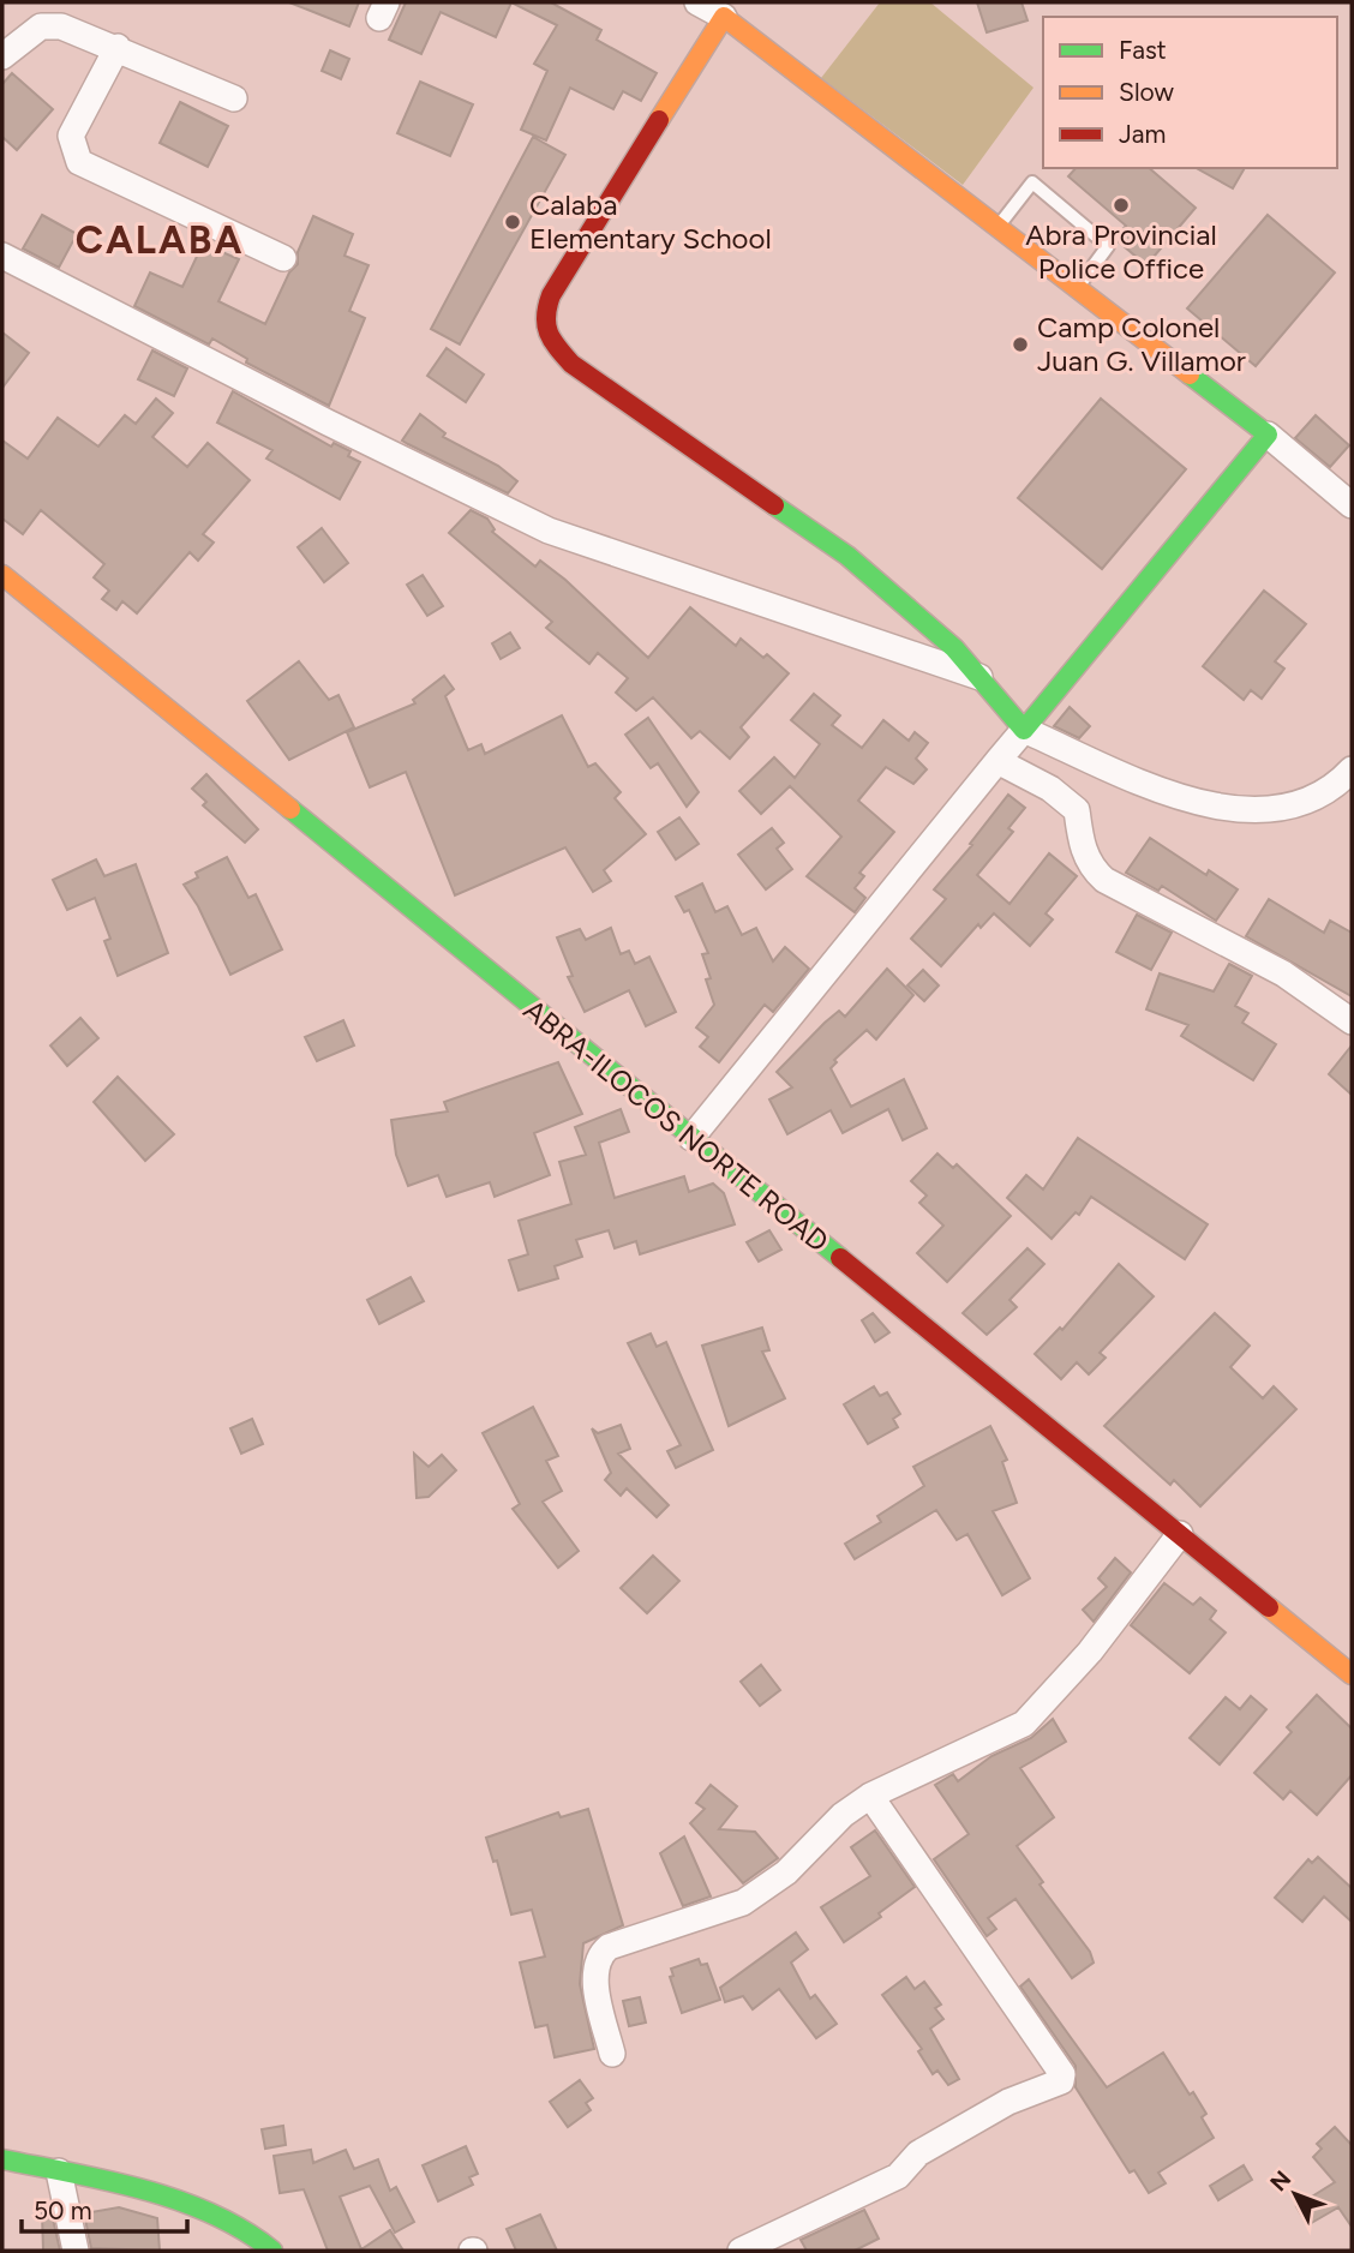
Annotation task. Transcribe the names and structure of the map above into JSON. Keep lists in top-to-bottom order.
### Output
{
  "streets": {
    "street": ["ABRA-ILOCOS NORTE ROAD"]
  },
  "districts": ["CALABA"],
  "places": ["Abra Provincial Police Office", "Calaba Elementary School", "Camp Colonel Juan G. Villamor"],
  "legend": ["Fast", "Slow", "Jam"],
  "scale_bar": "50 m",
  "north": "top left"
}
